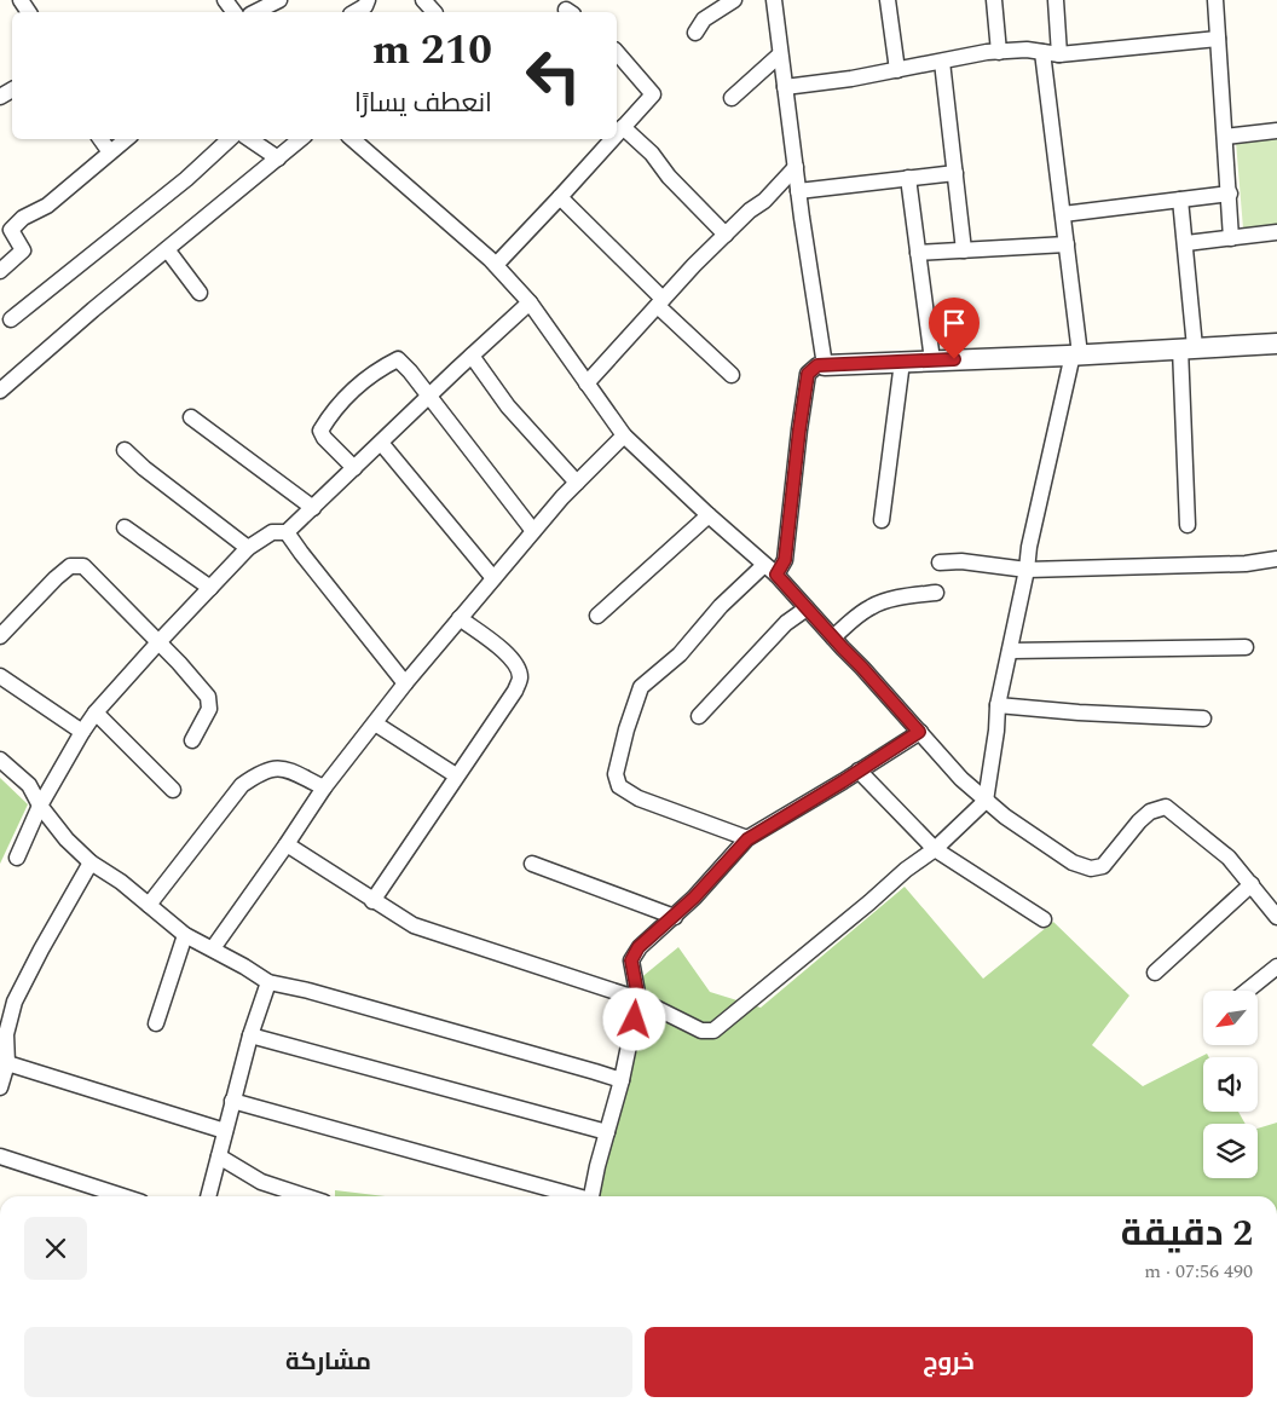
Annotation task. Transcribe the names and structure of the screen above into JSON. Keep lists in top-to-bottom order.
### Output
{
  "north": "bottom left",
  "page": {
    "turn": ["210 m", "انعطف يسارًا"],
    "heading": ["2 دقيقة", "490 m · 07:56"],
    "buttons": ["خروج", "مشاركة"]
  }
}
